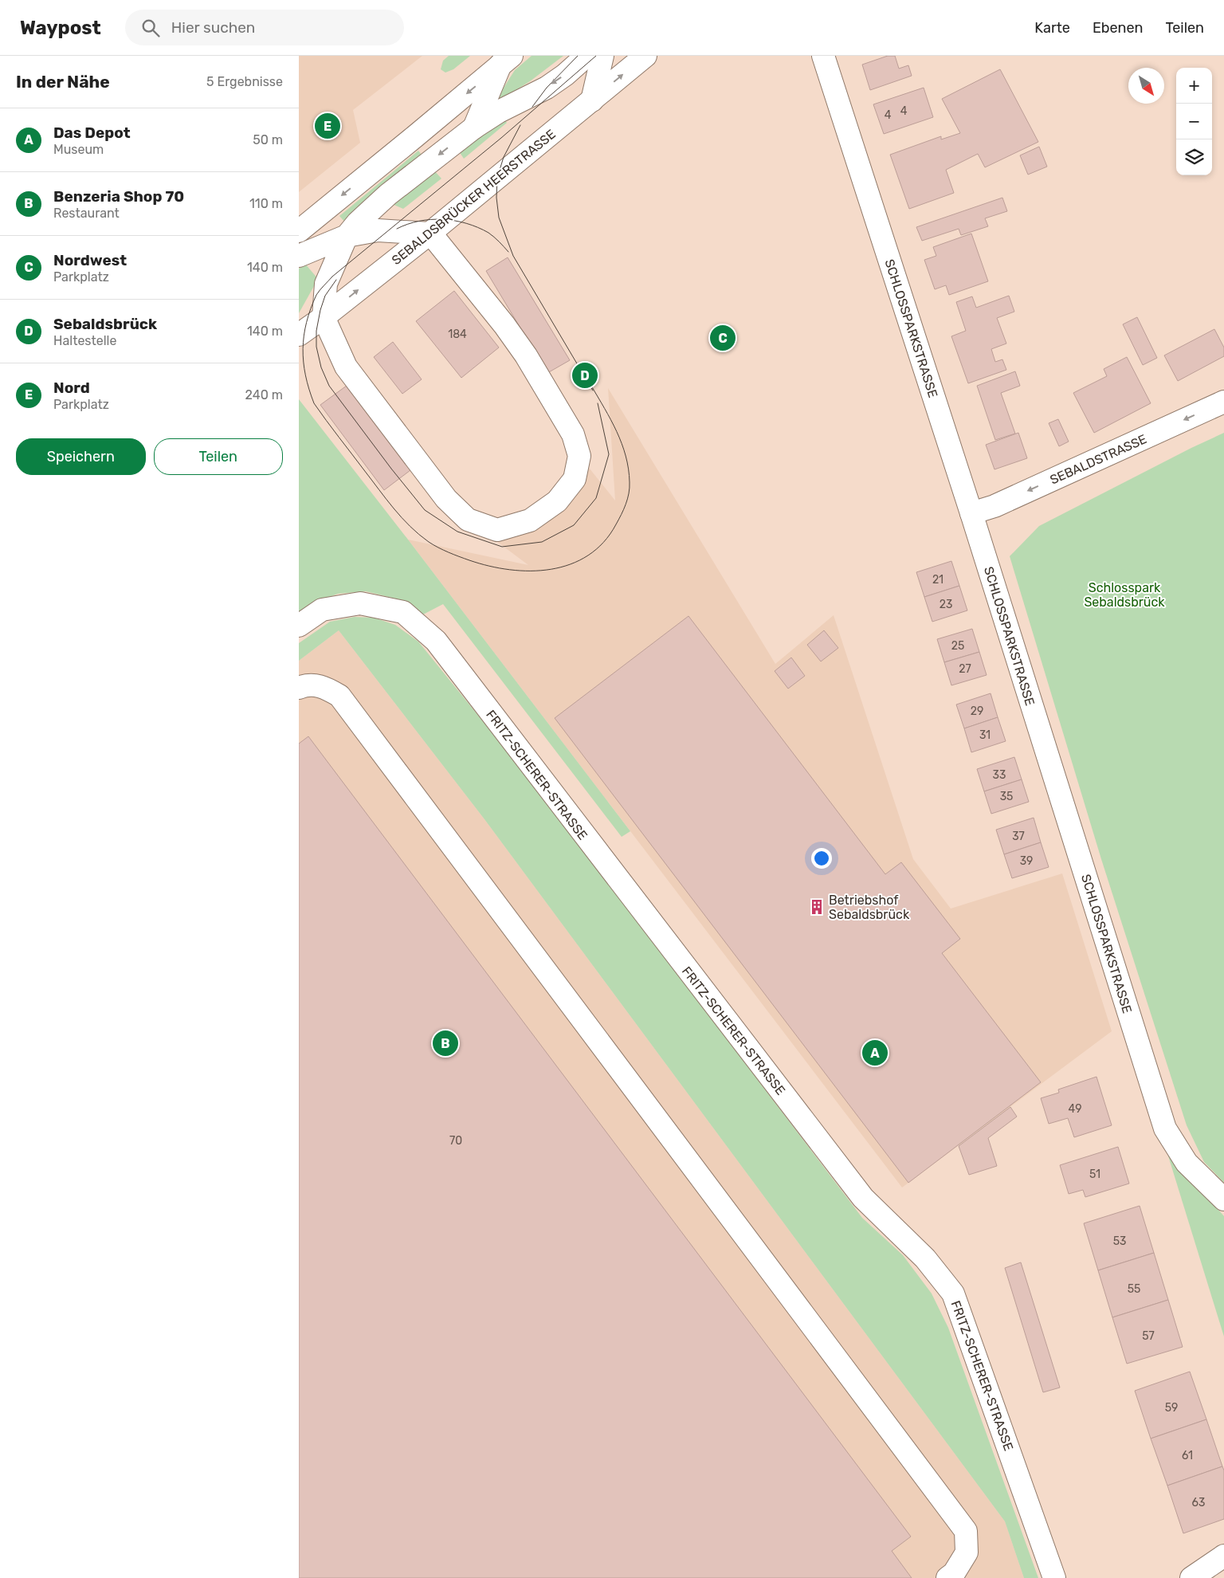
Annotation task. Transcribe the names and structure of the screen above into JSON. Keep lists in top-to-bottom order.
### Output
{
  "streets": {
    "street": [
      "SEBALDSBRÜCKER HEERSTRASSE",
      "SCHLOSSPARKSTRASSE",
      "SEBALDSTRASSE",
      "FRITZ-SCHERER-STRASSE"
    ]
  },
  "crossings": [
    ["SCHLOSSPARKSTRASSE", "SEBALDSTRASSE"]
  ],
  "one_way": ["SEBALDSTRASSE"],
  "parks": ["Schlosspark Sebaldsbrück"],
  "places": {
    "building": ["Betriebshof Sebaldsbrück"]
  },
  "house_numbers": [
    "4",
    "4",
    "184",
    "21",
    "23",
    "25",
    "27",
    "29",
    "31",
    "33",
    "35",
    "37",
    "39",
    "49",
    "70",
    "51",
    "53",
    "55",
    "57",
    "59",
    "61",
    "63"
  ],
  "north": "bottom right",
  "page": {
    "header": "Waypost",
    "search": "Hier suchen",
    "nav": ["Karte", "Ebenen", "Teilen"],
    "heading": ["In der Nähe", "5 Ergebnisse"],
    "map_buttons": ["+", "−"],
    "list": [
      {
        "mark": "A",
        "name": "Das Depot",
        "note": "Museum",
        "value": "50 m"
      },
      {
        "mark": "B",
        "name": "Benzeria Shop 70",
        "note": "Restaurant",
        "value": "110 m"
      },
      {
        "mark": "C",
        "name": "Nordwest",
        "note": "Parkplatz",
        "value": "140 m"
      },
      {
        "mark": "D",
        "name": "Sebaldsbrück",
        "note": "Haltestelle",
        "value": "140 m"
      },
      {
        "mark": "E",
        "name": "Nord",
        "note": "Parkplatz",
        "value": "240 m"
      }
    ],
    "pins": [
      "E",
      "C",
      "D",
      "B",
      "A"
    ],
    "buttons": ["Speichern", "Teilen"]
  }
}
